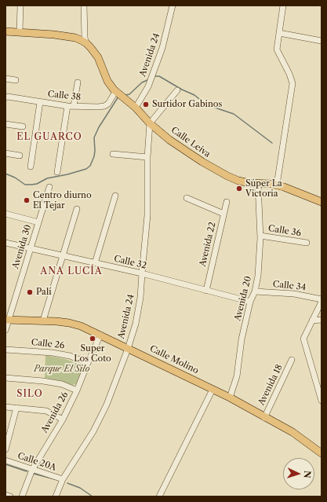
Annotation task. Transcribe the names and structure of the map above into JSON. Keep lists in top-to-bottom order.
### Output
{
  "streets": {
    "main road": ["Calle Leiva", "Calle Molino"],
    "street": [
      "Avenida 24",
      "Calle 38",
      "Calle 36",
      "Avenida 22",
      "Avenida 30",
      "Calle 32",
      "Calle 34",
      "Avenida 20",
      "Calle 26",
      "Avenida 18",
      "Avenida 26",
      "Calle 20A"
    ]
  },
  "crossings": [
    ["Avenida 24", "Calle Leiva"],
    ["Avenida 24", "Calle 32"],
    ["Avenida 24", "Calle Molino"],
    ["Avenida 24", "Calle 20A"],
    ["Calle 38", "Calle Leiva"],
    ["Calle Leiva", "Avenida 20"],
    ["Calle 36", "Avenida 20"],
    ["Avenida 22", "Calle 32"],
    ["Avenida 30", "Calle 32"],
    ["Avenida 30", "Calle Molino"],
    ["Calle 32", "Avenida 20"],
    ["Calle 34", "Avenida 20"],
    ["Avenida 20", "Calle Molino"],
    ["Calle 26", "Avenida 26"],
    ["Calle Molino", "Avenida 18"],
    ["Calle Molino", "Avenida 26"],
    ["Avenida 26", "Calle 20A"]
  ],
  "districts": ["EL GUARCO", "ANA LUCÍA", "SILO"],
  "parks": ["Parque El Silo"],
  "places": [
    "Surtidor Gabinos",
    "Súper La Victoria",
    "Centro diurno El Tejar",
    "Palí",
    "Super Los Coto"
  ],
  "north": "right"
}
